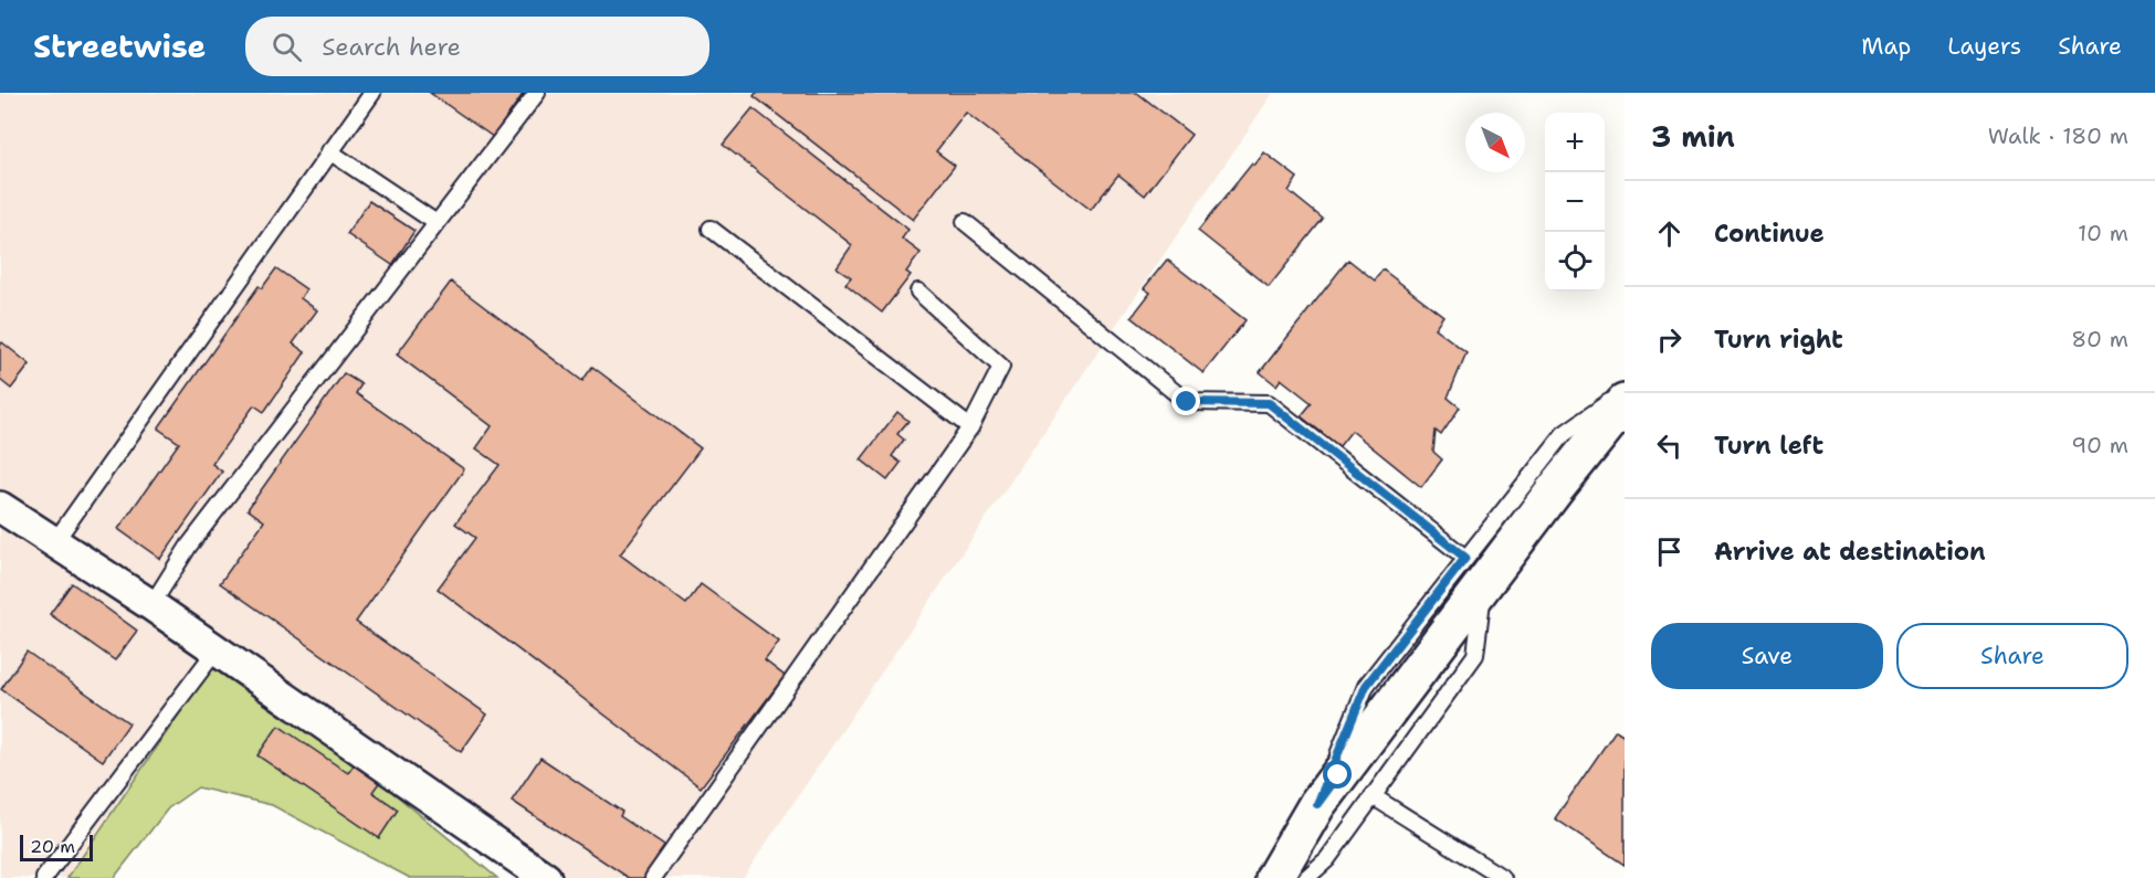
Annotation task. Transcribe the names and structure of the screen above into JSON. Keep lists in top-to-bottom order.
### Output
{
  "scale_bar": "20 m",
  "north": "bottom right",
  "page": {
    "header": "Streetwise",
    "search": "Search here",
    "nav": ["Map", "Layers", "Share"],
    "heading": ["3 min", "Walk · 180 m"],
    "map_buttons": ["+", "−"],
    "list": [
      ["Continue", "10 m"],
      ["Turn right", "80 m"],
      ["Turn left", "90 m"],
      "Arrive at destination"
    ],
    "buttons": ["Save", "Share"],
    "scale": "20 m"
  }
}
